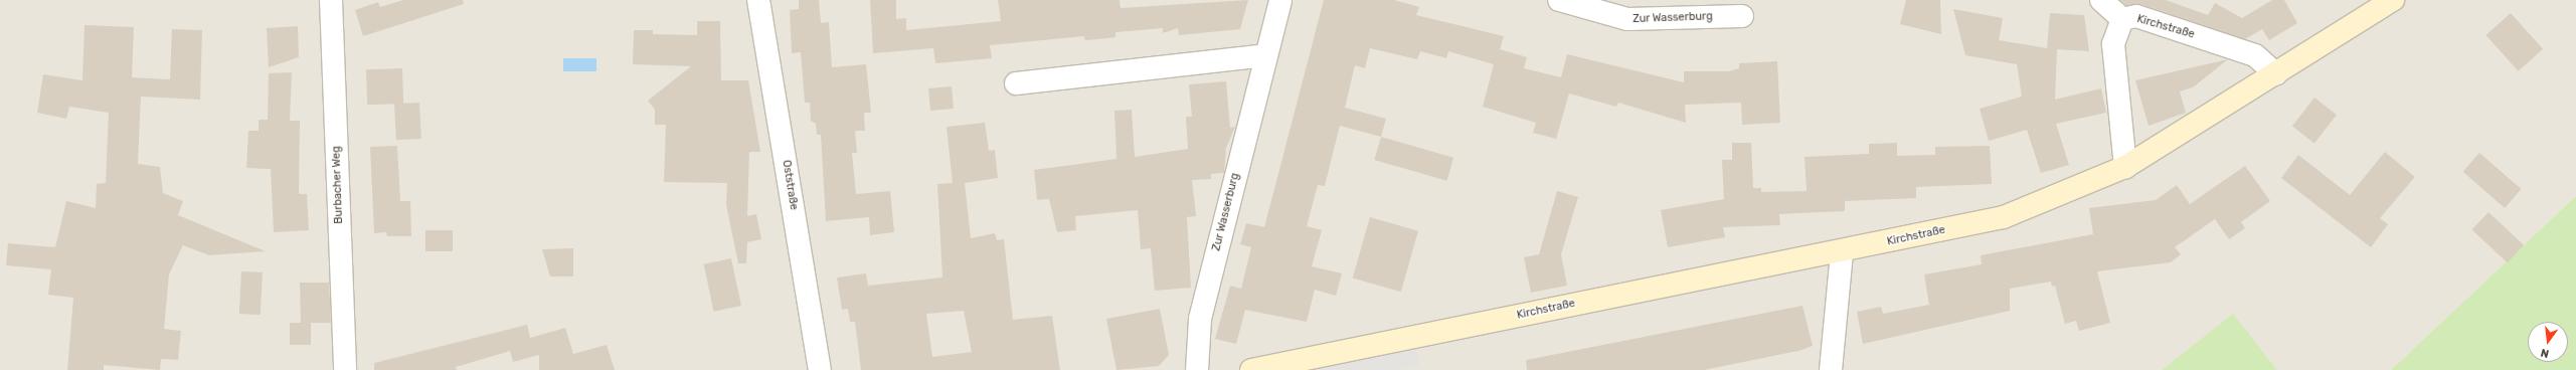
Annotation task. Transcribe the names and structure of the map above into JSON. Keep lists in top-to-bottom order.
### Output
{
  "streets": {
    "street": [
      "Zur Wasserburg",
      "Kirchstraße",
      "Burbacher Weg",
      "Oststraße"
    ]
  },
  "north": "bottom"
}
